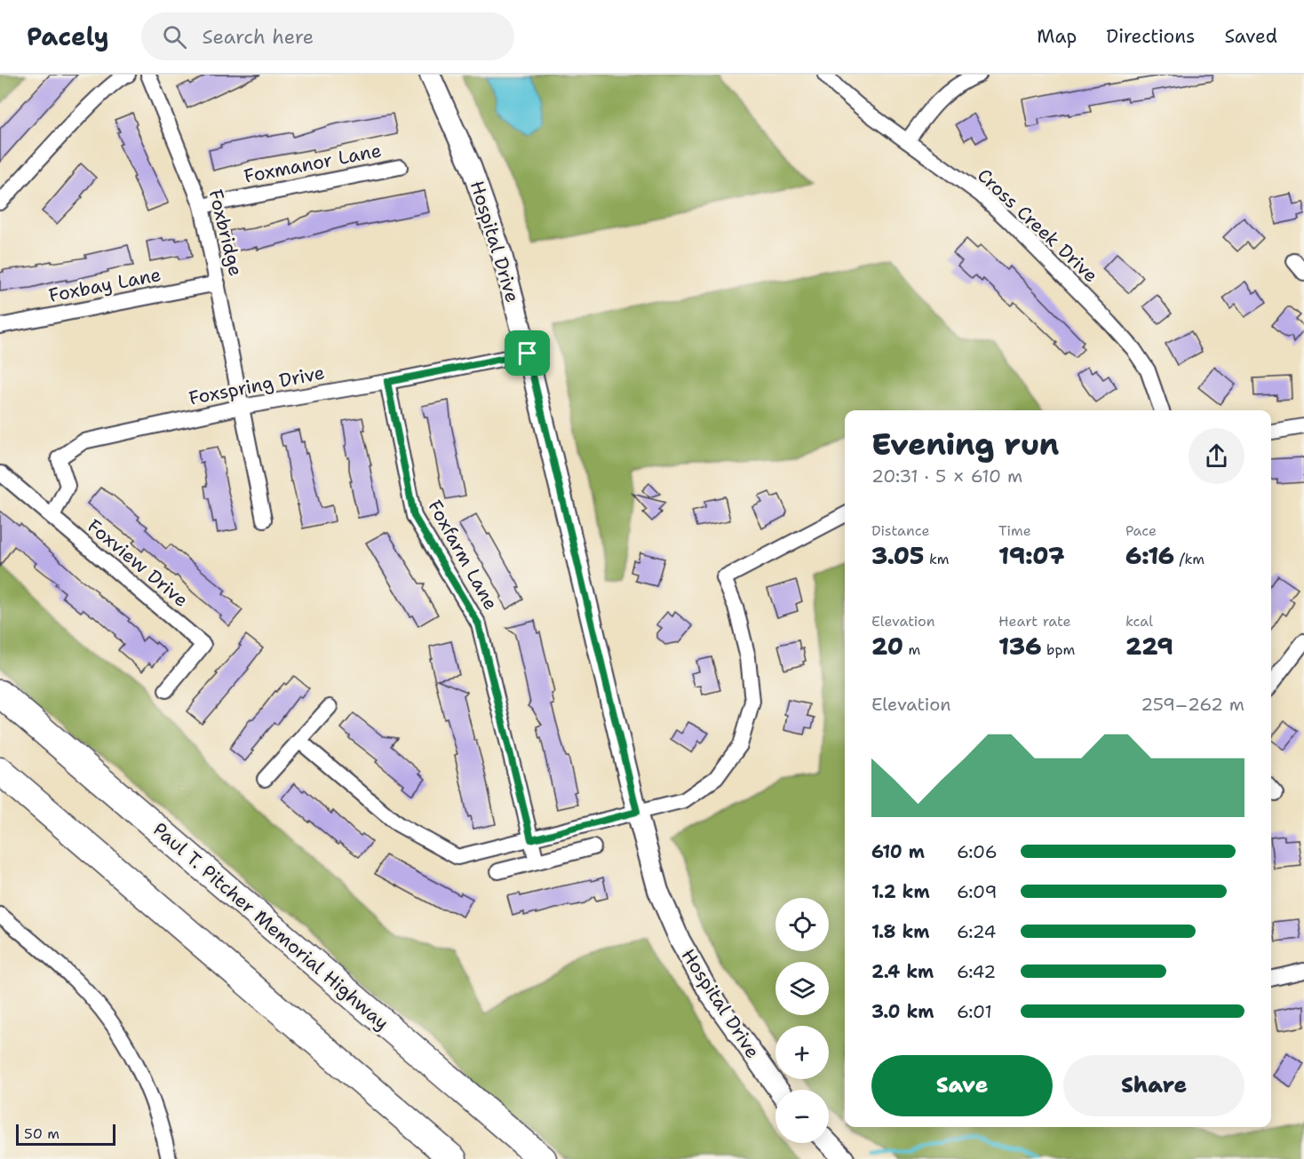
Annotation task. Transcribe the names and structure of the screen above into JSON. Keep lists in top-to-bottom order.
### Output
{
  "streets": {
    "highway": ["Paul T. Pitcher Memorial Highway"],
    "street": [
      "Foxmanor Lane",
      "Cross Creek Drive",
      "Foxbridge",
      "Hospital Drive",
      "Foxbay Lane",
      "Foxspring Drive",
      "Foxfarm Lane",
      "Foxview Drive"
    ]
  },
  "crossings": [
    ["Foxmanor Lane", "Foxbridge"],
    ["Foxbridge", "Foxbay Lane"],
    ["Foxbridge", "Foxspring Drive"],
    ["Hospital Drive", "Foxspring Drive"],
    ["Foxspring Drive", "Foxfarm Lane"],
    ["Foxspring Drive", "Foxview Drive"]
  ],
  "scale_bar": "50 m",
  "page": {
    "header": "Pacely",
    "search": "Search here",
    "nav": ["Map", "Directions", "Saved"],
    "heading": ["Evening run", "20:31 · 5 × 610 m"],
    "stats": [
      ["Distance", "3.05 km"],
      ["Time", "19:07"],
      ["Pace", "6:16 /km"],
      ["Elevation", "20 m"],
      ["Heart rate", "136 bpm"],
      ["kcal", "229"]
    ],
    "chart": ["Elevation", "259–262 m"],
    "list": [
      {
        "name": "610 m",
        "note": "6:06"
      },
      {
        "name": "1.2 km",
        "note": "6:09"
      },
      {
        "name": "1.8 km",
        "note": "6:24"
      },
      {
        "name": "2.4 km",
        "note": "6:42"
      },
      {
        "name": "3.0 km",
        "note": "6:01"
      }
    ],
    "map_buttons": ["+", "−"],
    "buttons": ["Save", "Share"],
    "scale": "50 m"
  }
}
